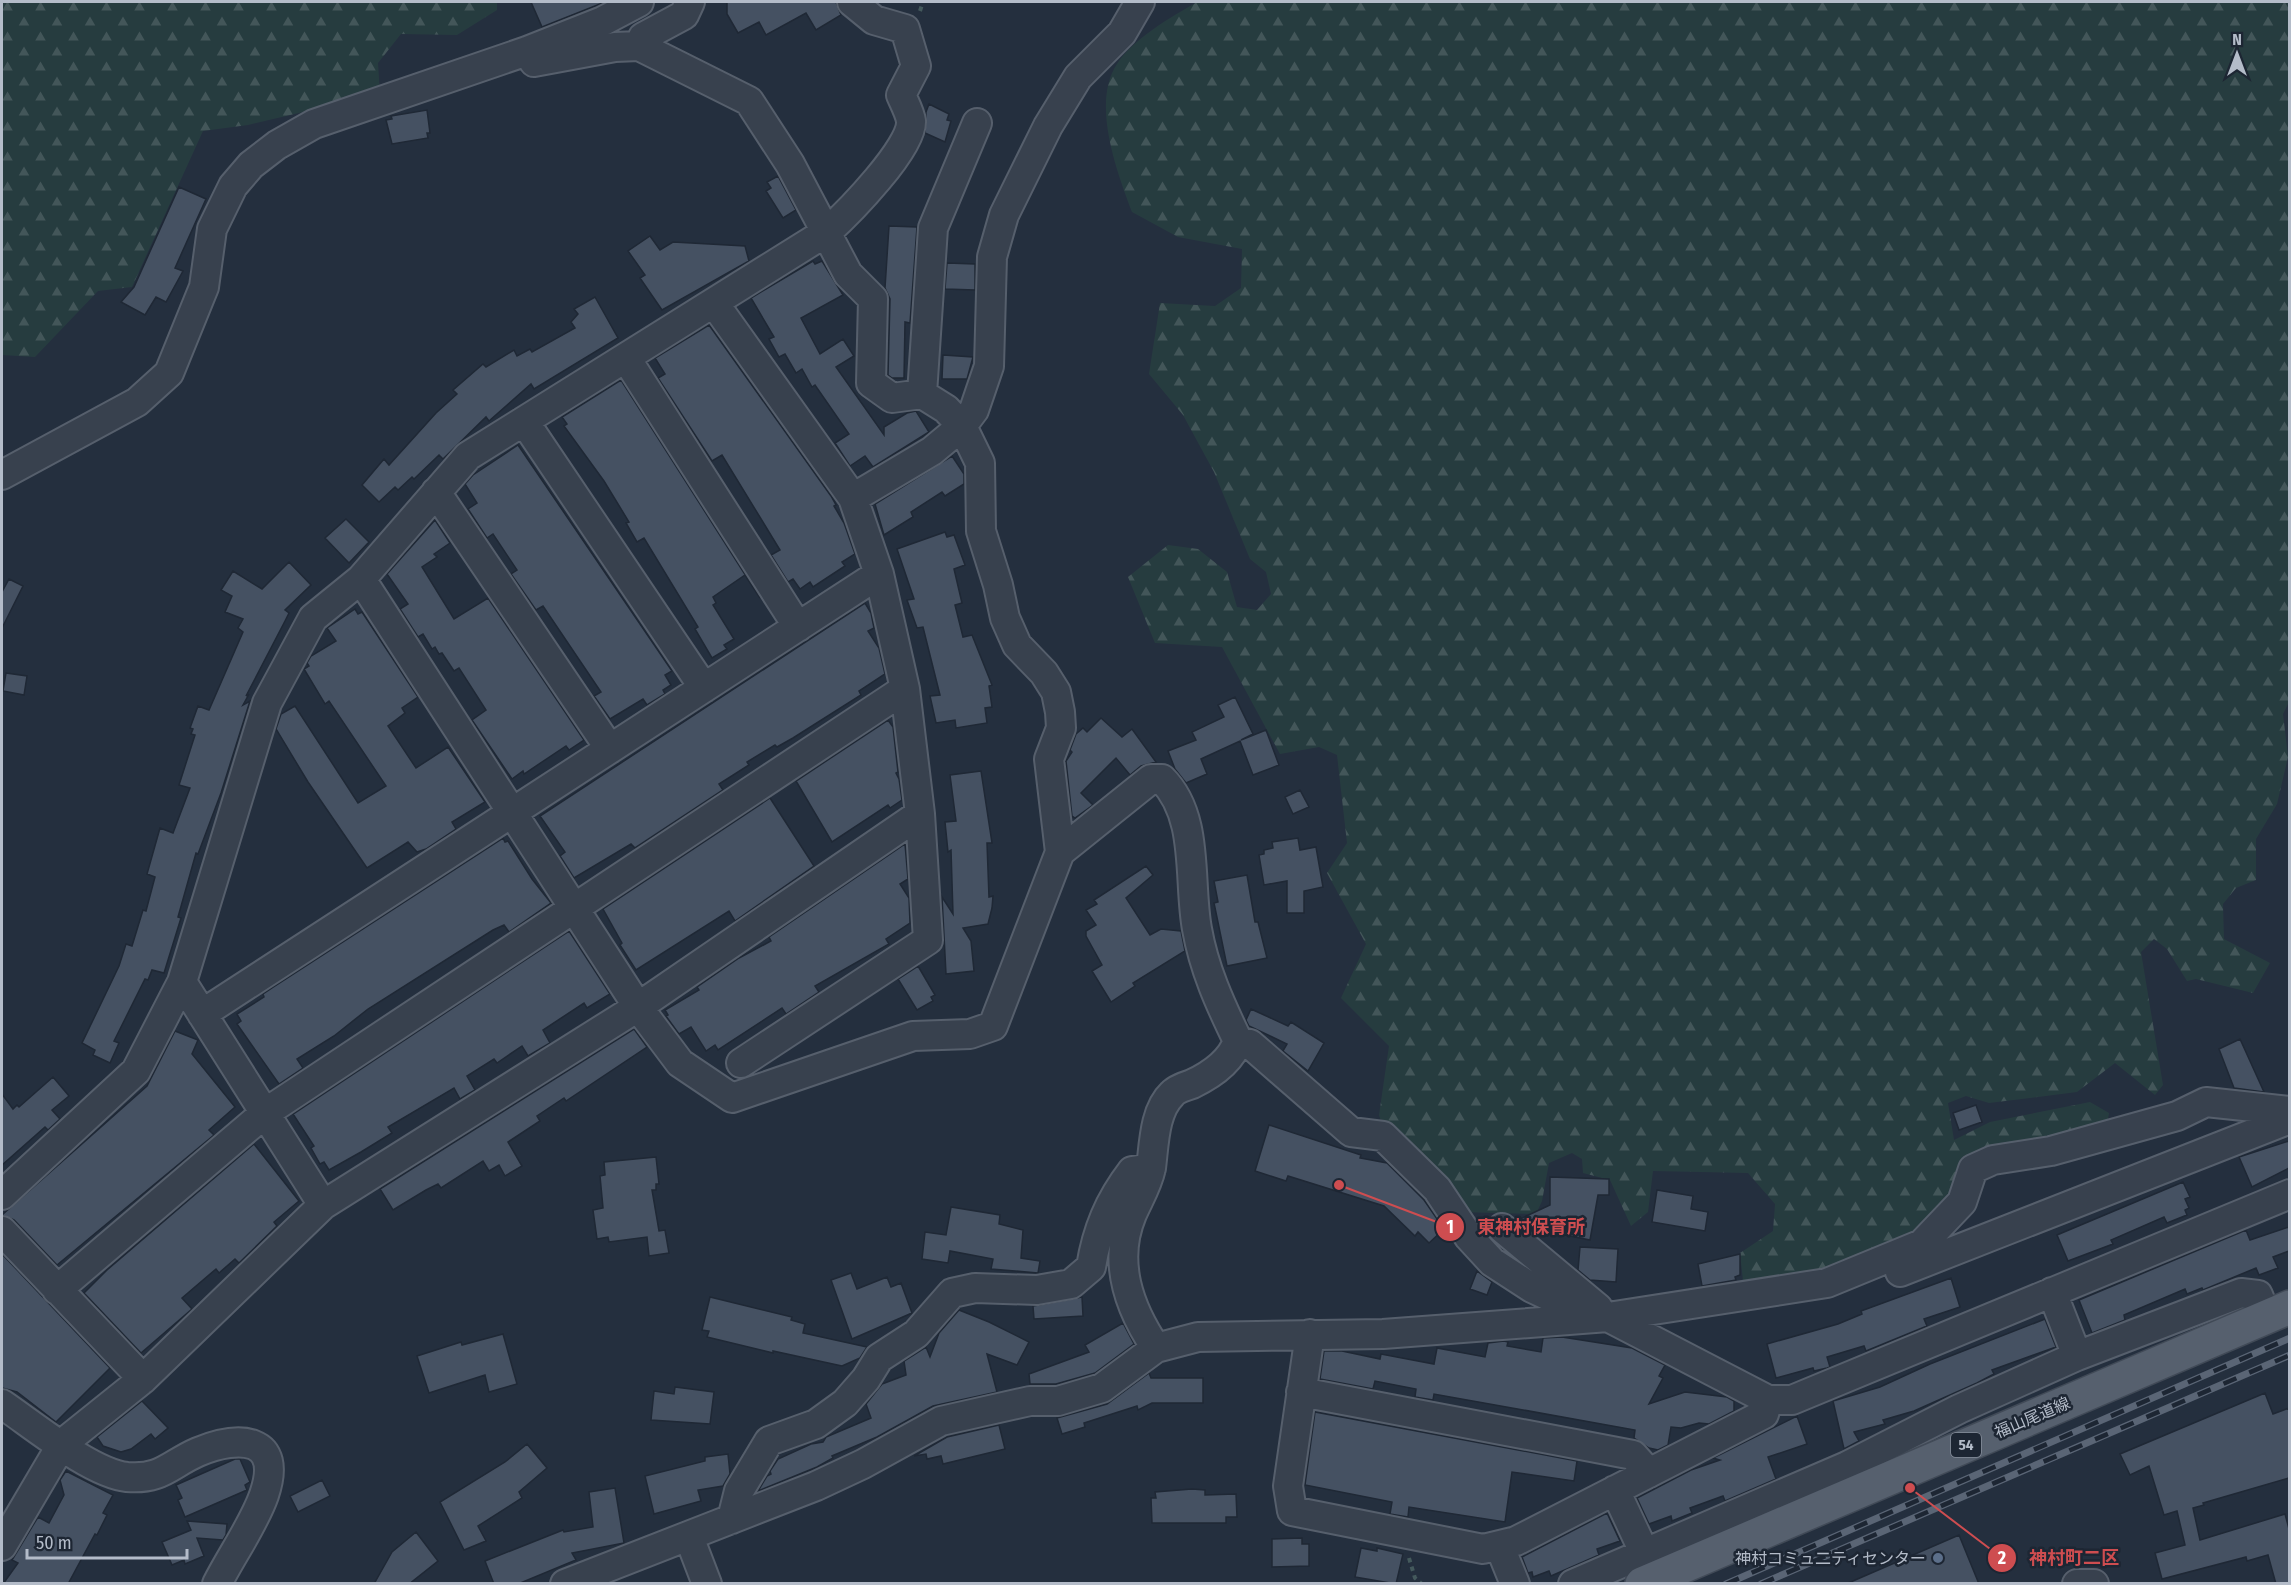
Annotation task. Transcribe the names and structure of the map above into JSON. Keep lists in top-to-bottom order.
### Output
{
  "streets": {
    "main road": ["福山尾道線", "54"]
  },
  "places": ["東神村保育所", "神村町二区", "神村コミュ二ティセンター"],
  "scale_bar": "50 m",
  "north": "top"
}
